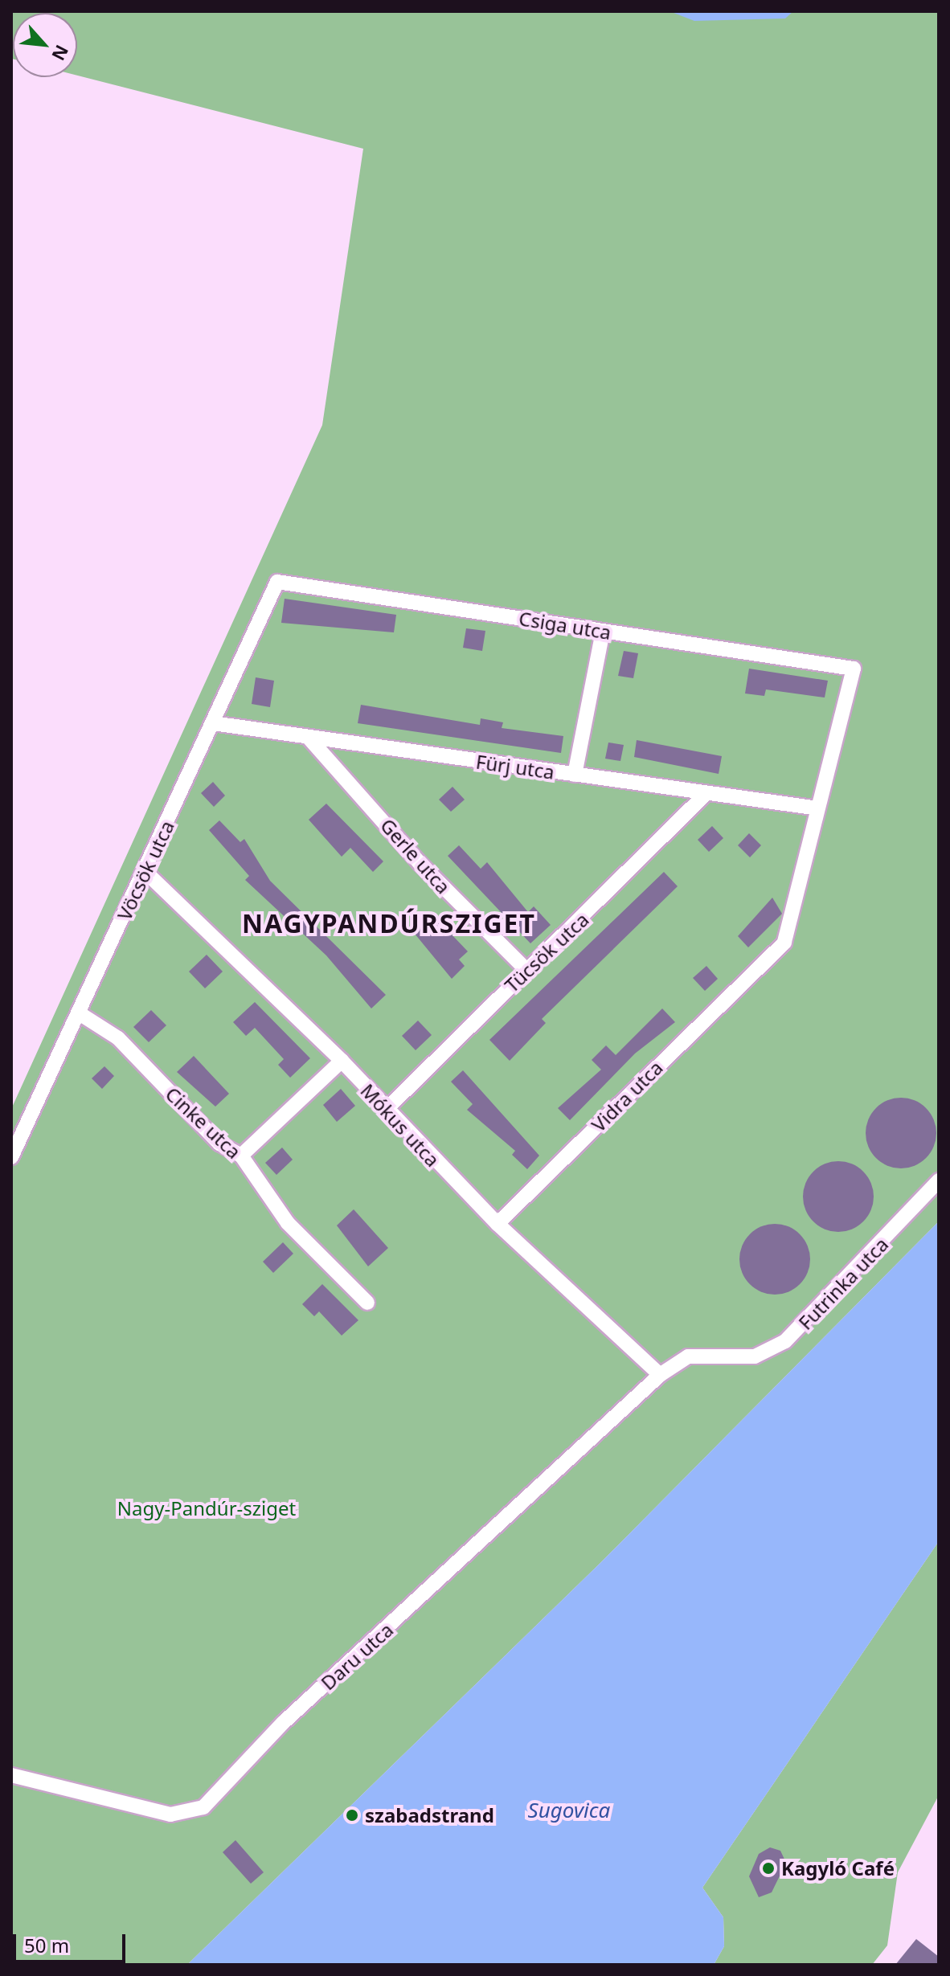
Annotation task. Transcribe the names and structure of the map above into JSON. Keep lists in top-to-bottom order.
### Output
{
  "streets": {
    "street": [
      "Csiga utca",
      "Fürj utca",
      "Gerle utca",
      "Vöcsök utca",
      "Tücsök utca",
      "Vidra utca",
      "Cinke utca",
      "Mókus utca",
      "Futrinka utca",
      "Daru utca"
    ]
  },
  "crossings": [
    ["Csiga utca", "Vöcsök utca"],
    ["Csiga utca", "Vidra utca"],
    ["Fürj utca", "Gerle utca"],
    ["Fürj utca", "Vöcsök utca"],
    ["Fürj utca", "Tücsök utca"],
    ["Fürj utca", "Vidra utca"],
    ["Gerle utca", "Tücsök utca"],
    ["Vöcsök utca", "Cinke utca"],
    ["Vöcsök utca", "Mókus utca"],
    ["Tücsök utca", "Mókus utca"],
    ["Vidra utca", "Mókus utca"],
    ["Mókus utca", "Futrinka utca"],
    ["Mókus utca", "Daru utca"],
    ["Futrinka utca", "Daru utca"]
  ],
  "districts": ["NAGYPANDÚRSZIGET"],
  "water": ["Sugovica"],
  "parks": ["Nagy-Pandúr-sziget"],
  "places": ["szabadstrand", "Kagyló Café"],
  "scale_bar": "50 m",
  "north": "bottom right"
}
